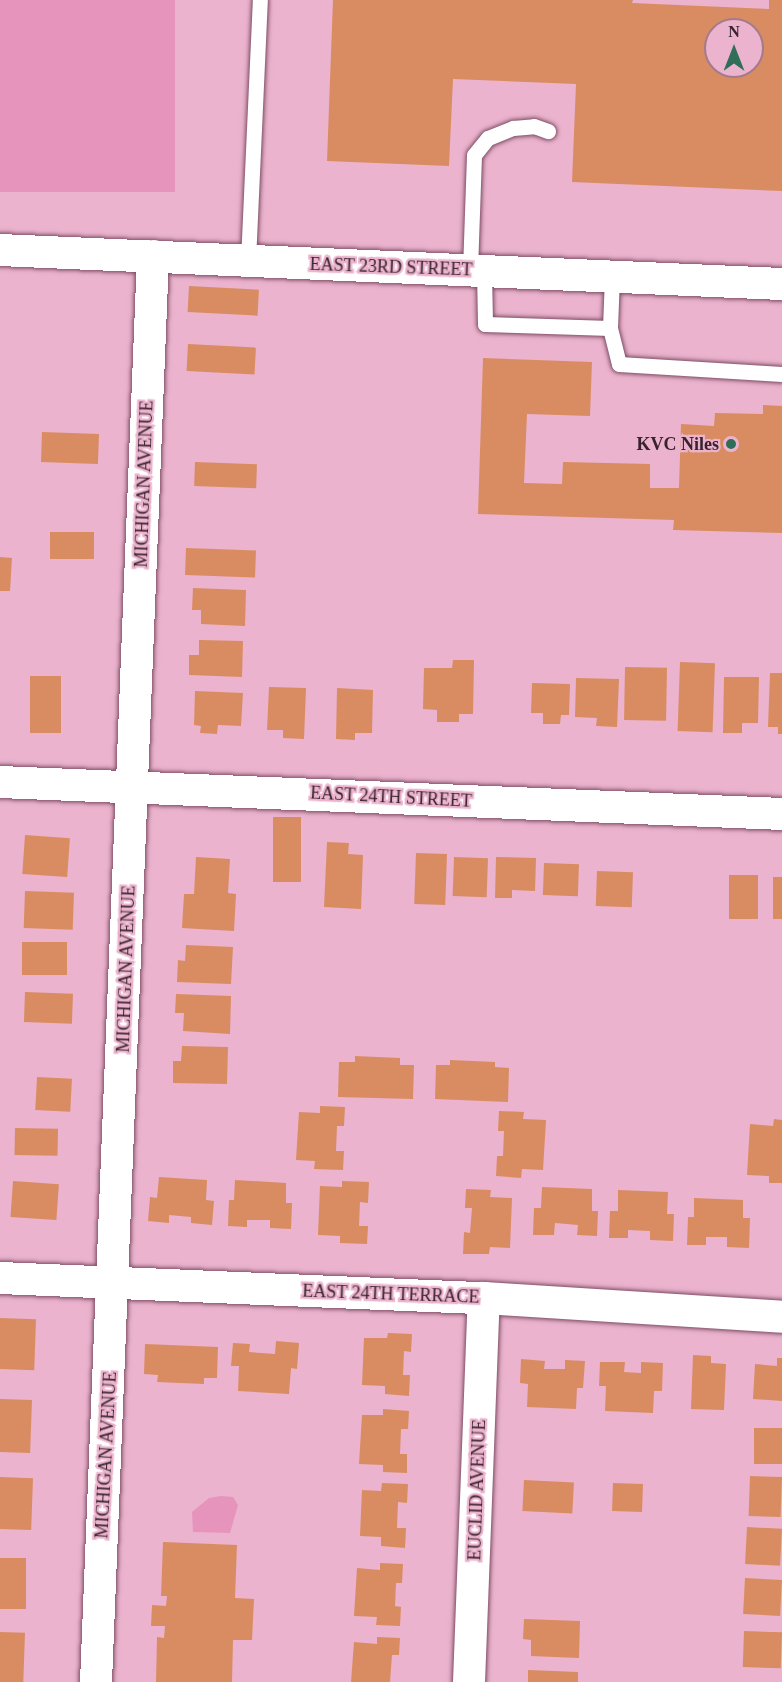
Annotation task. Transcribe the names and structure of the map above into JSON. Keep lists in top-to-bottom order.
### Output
{
  "streets": {
    "street": [
      "EAST 23RD STREET",
      "MICHIGAN AVENUE",
      "EAST 24TH STREET",
      "EAST 24TH TERRACE",
      "EUCLID AVENUE"
    ]
  },
  "crossings": [
    ["EAST 23RD STREET", "MICHIGAN AVENUE"],
    ["MICHIGAN AVENUE", "EAST 24TH STREET"],
    ["MICHIGAN AVENUE", "EAST 24TH TERRACE"],
    ["EAST 24TH TERRACE", "EUCLID AVENUE"]
  ],
  "places": ["KVC Niles"],
  "north": "top"
}
